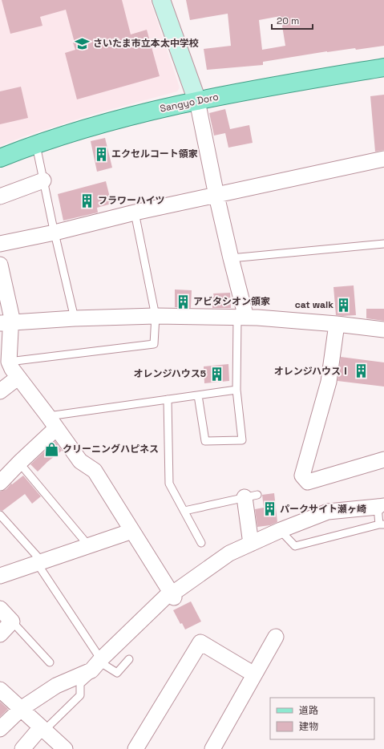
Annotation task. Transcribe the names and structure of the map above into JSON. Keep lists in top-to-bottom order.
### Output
{
  "streets": {
    "main road": ["Sangyo Doro"]
  },
  "places": {
    "school or university": ["さいたま市立本太中学校"],
    "building": [
      "エクセルコート領家",
      "フラワーハイツ",
      "アビタシオン領家",
      "cat walk",
      "オレンジハウスⅠ",
      "オレンジハウス5",
      "パークサイト瀬ヶ崎"
    ],
    "shop": ["クリーニングハピネス"]
  },
  "legend": ["道路", "建物"],
  "scale_bar": "20 m"
}
